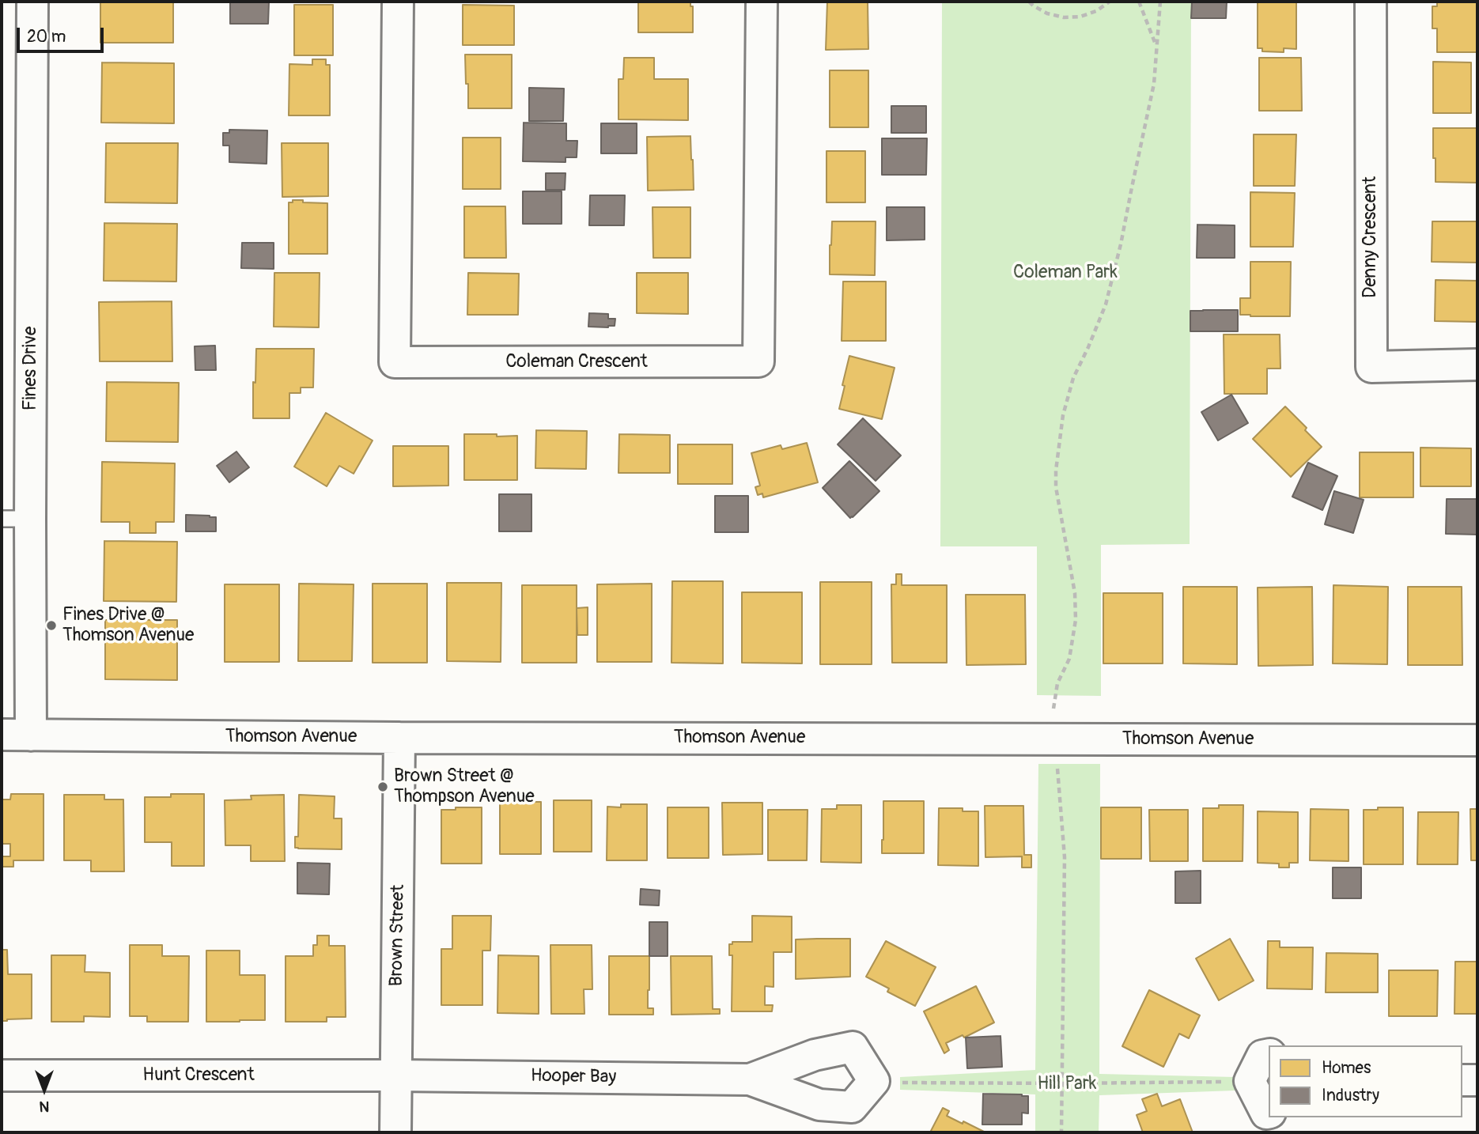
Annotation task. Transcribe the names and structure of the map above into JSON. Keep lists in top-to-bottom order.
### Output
{
  "streets": {
    "street": [
      "Denny Crescent",
      "Coleman Crescent",
      "Fines Drive",
      "Thomson Avenue",
      "Brown Street",
      "Hunt Crescent",
      "Hooper Bay"
    ]
  },
  "crossings": [
    ["Fines Drive", "Thomson Avenue"],
    ["Thomson Avenue", "Brown Street"],
    ["Brown Street", "Hunt Crescent"],
    ["Brown Street", "Hooper Bay"],
    ["Hunt Crescent", "Hooper Bay"]
  ],
  "parks": ["Coleman Park", "Hill Park"],
  "places": ["Fines Drive @ Thomson Avenue", "Brown Street @ Thompson Avenue"],
  "legend": ["Homes", "Industry"],
  "scale_bar": "20 m",
  "north": "bottom"
}
